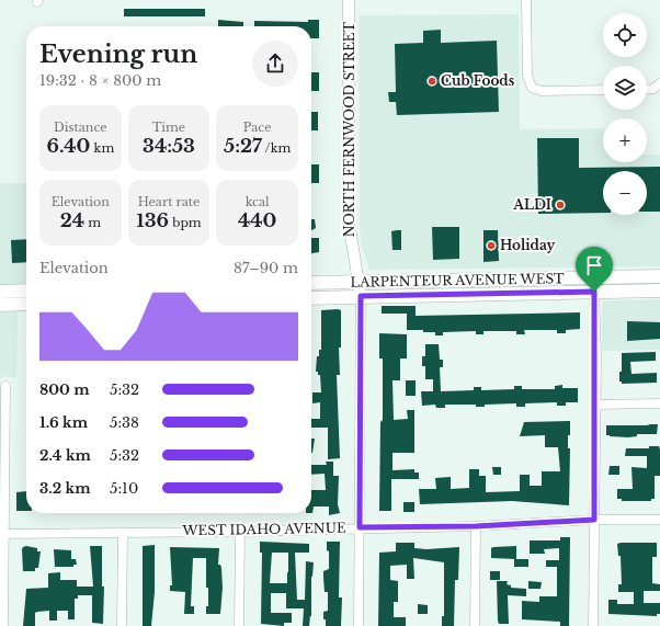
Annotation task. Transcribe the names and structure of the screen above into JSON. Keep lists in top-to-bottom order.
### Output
{
  "streets": {
    "main road": ["LARPENTEUR AVENUE WEST"],
    "street": ["NORTH FERNWOOD STREET", "WEST IDAHO AVENUE"]
  },
  "crossings": [
    ["NORTH FERNWOOD STREET", "LARPENTEUR AVENUE WEST"],
    ["NORTH FERNWOOD STREET", "WEST IDAHO AVENUE"]
  ],
  "places": ["Cub Foods", "ALDI", "Holiday"],
  "page": {
    "map_buttons": ["+", "−"],
    "heading": ["Evening run", "19:32 · 8 × 800 m"],
    "stats": [
      ["Distance", "6.40 km"],
      ["Time", "34:53"],
      ["Pace", "5:27 /km"],
      ["Elevation", "24 m"],
      ["Heart rate", "136 bpm"],
      ["kcal", "440"]
    ],
    "chart": ["Elevation", "87–90 m"],
    "list": [
      {
        "name": "800 m",
        "note": "5:32"
      },
      {
        "name": "1.6 km",
        "note": "5:38"
      },
      {
        "name": "2.4 km",
        "note": "5:32"
      },
      {
        "name": "3.2 km",
        "note": "5:10"
      }
    ]
  }
}
